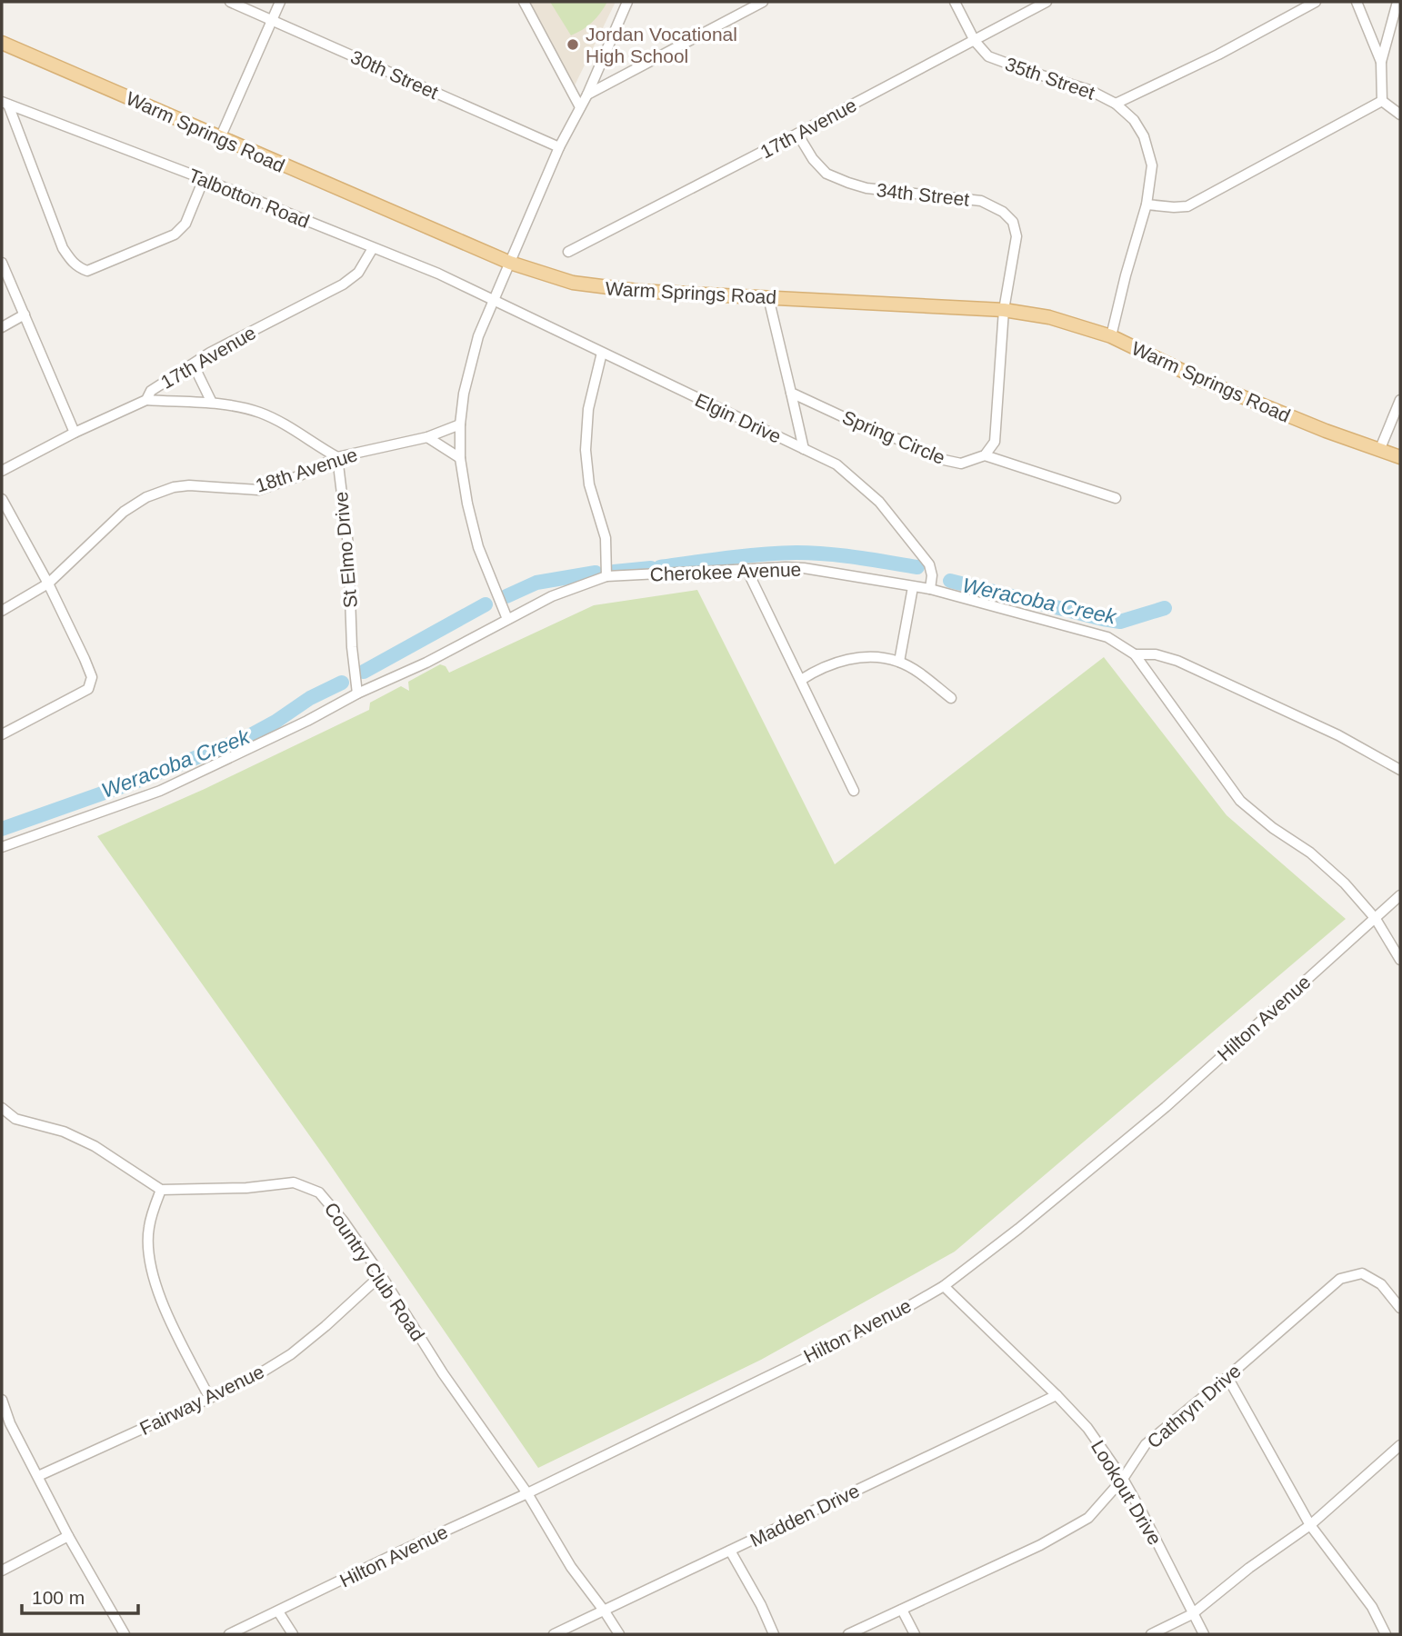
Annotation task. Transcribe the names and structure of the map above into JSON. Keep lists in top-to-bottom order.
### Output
{
  "streets": {
    "main road": ["Warm Springs Road"],
    "street": [
      "30th Street",
      "35th Street",
      "17th Avenue",
      "34th Street",
      "Talbotton Road",
      "Elgin Drive",
      "Spring Circle",
      "18th Avenue",
      "St Elmo Drive",
      "Cherokee Avenue",
      "Hilton Avenue",
      "Country Club Road",
      "Fairway Avenue",
      "Cathryn Drive",
      "Lookout Drive",
      "Madden Drive"
    ]
  },
  "crossings": [
    ["35th Street", "17th Avenue"],
    ["35th Street", "Warm Springs Road"],
    ["17th Avenue", "34th Street"],
    ["17th Avenue", "Talbotton Road"],
    ["Warm Springs Road", "34th Street"],
    ["Talbotton Road", "Elgin Drive"],
    ["Elgin Drive", "Cherokee Avenue"],
    ["18th Avenue", "St Elmo Drive"],
    ["St Elmo Drive", "Cherokee Avenue"],
    ["Cherokee Avenue", "Hilton Avenue"],
    ["Hilton Avenue", "Country Club Road"],
    ["Hilton Avenue", "Lookout Drive"],
    ["Country Club Road", "Fairway Avenue"],
    ["Country Club Road", "Madden Drive"],
    ["Cathryn Drive", "Lookout Drive"],
    ["Lookout Drive", "Madden Drive"]
  ],
  "water": ["Weracoba Creek"],
  "places": ["Jordan Vocational High School"],
  "scale_bar": "100 m"
}
